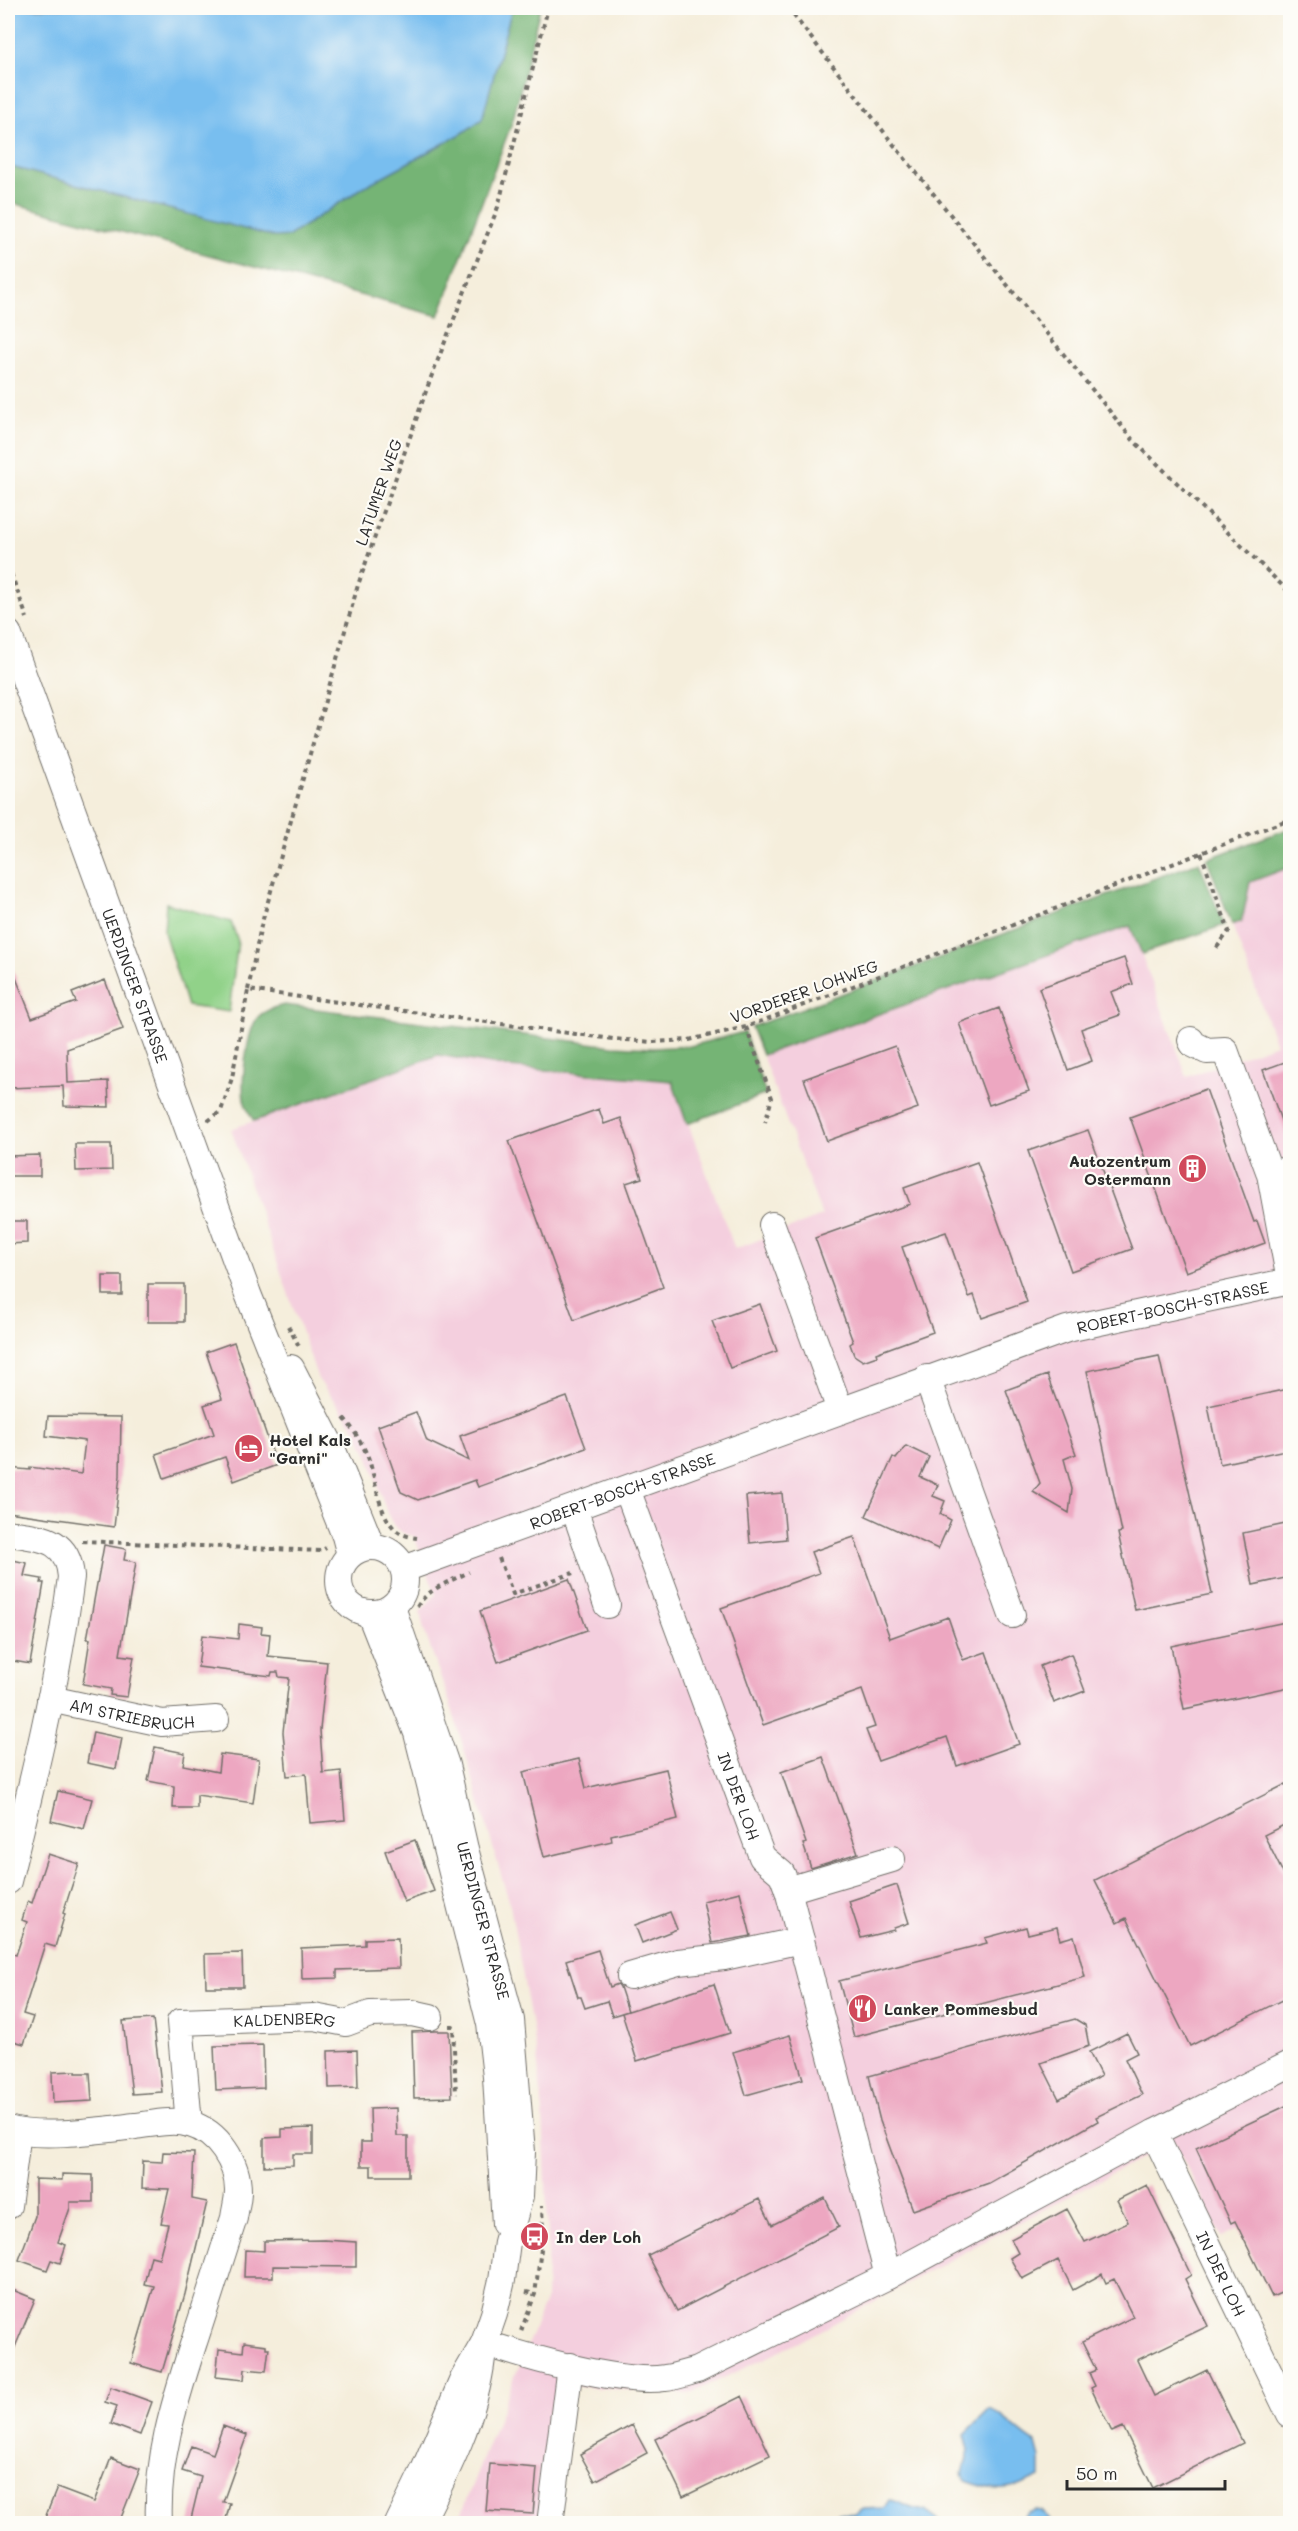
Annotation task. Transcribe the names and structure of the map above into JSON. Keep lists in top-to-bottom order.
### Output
{
  "streets": {
    "street": [
      "UERDINGER STRASSE",
      "ROBERT-BOSCH-STRASSE",
      "AM STRIEBRUCH",
      "IN DER LOH",
      "KALDENBERG"
    ],
    "path": ["LATUMER WEG", "VORDERER LOHWEG"]
  },
  "crossings": [
    ["LATUMER WEG", "VORDERER LOHWEG"],
    ["UERDINGER STRASSE", "ROBERT-BOSCH-STRASSE"],
    ["ROBERT-BOSCH-STRASSE", "IN DER LOH"]
  ],
  "places": {
    "building": ["Autozentrum Ostermann"],
    "hotel": ["Hotel Kals \"Garni\""],
    "restaurant": ["Lanker Pommesbud"],
    "bus stop": ["In der Loh"]
  },
  "scale_bar": "50 m"
}
